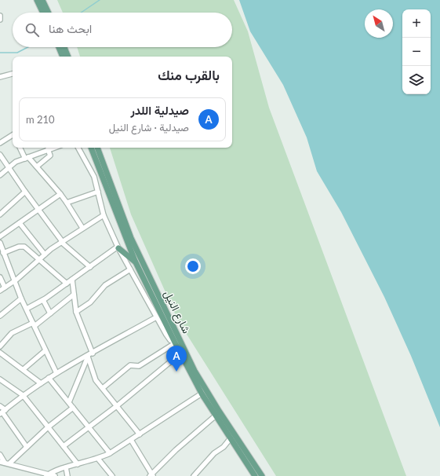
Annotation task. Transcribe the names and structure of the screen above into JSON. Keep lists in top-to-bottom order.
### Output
{
  "streets": {
    "main road": ["شارع النيل"]
  },
  "north": "top left",
  "page": {
    "map_buttons": ["+", "−"],
    "search": "ابحث هنا",
    "heading": "بالقرب منك",
    "list": [
      {
        "mark": "A",
        "name": "صيدلية اللدر",
        "note": "صيدلية · شارع النيل",
        "value": "210 m"
      }
    ],
    "pins": "A"
  }
}
